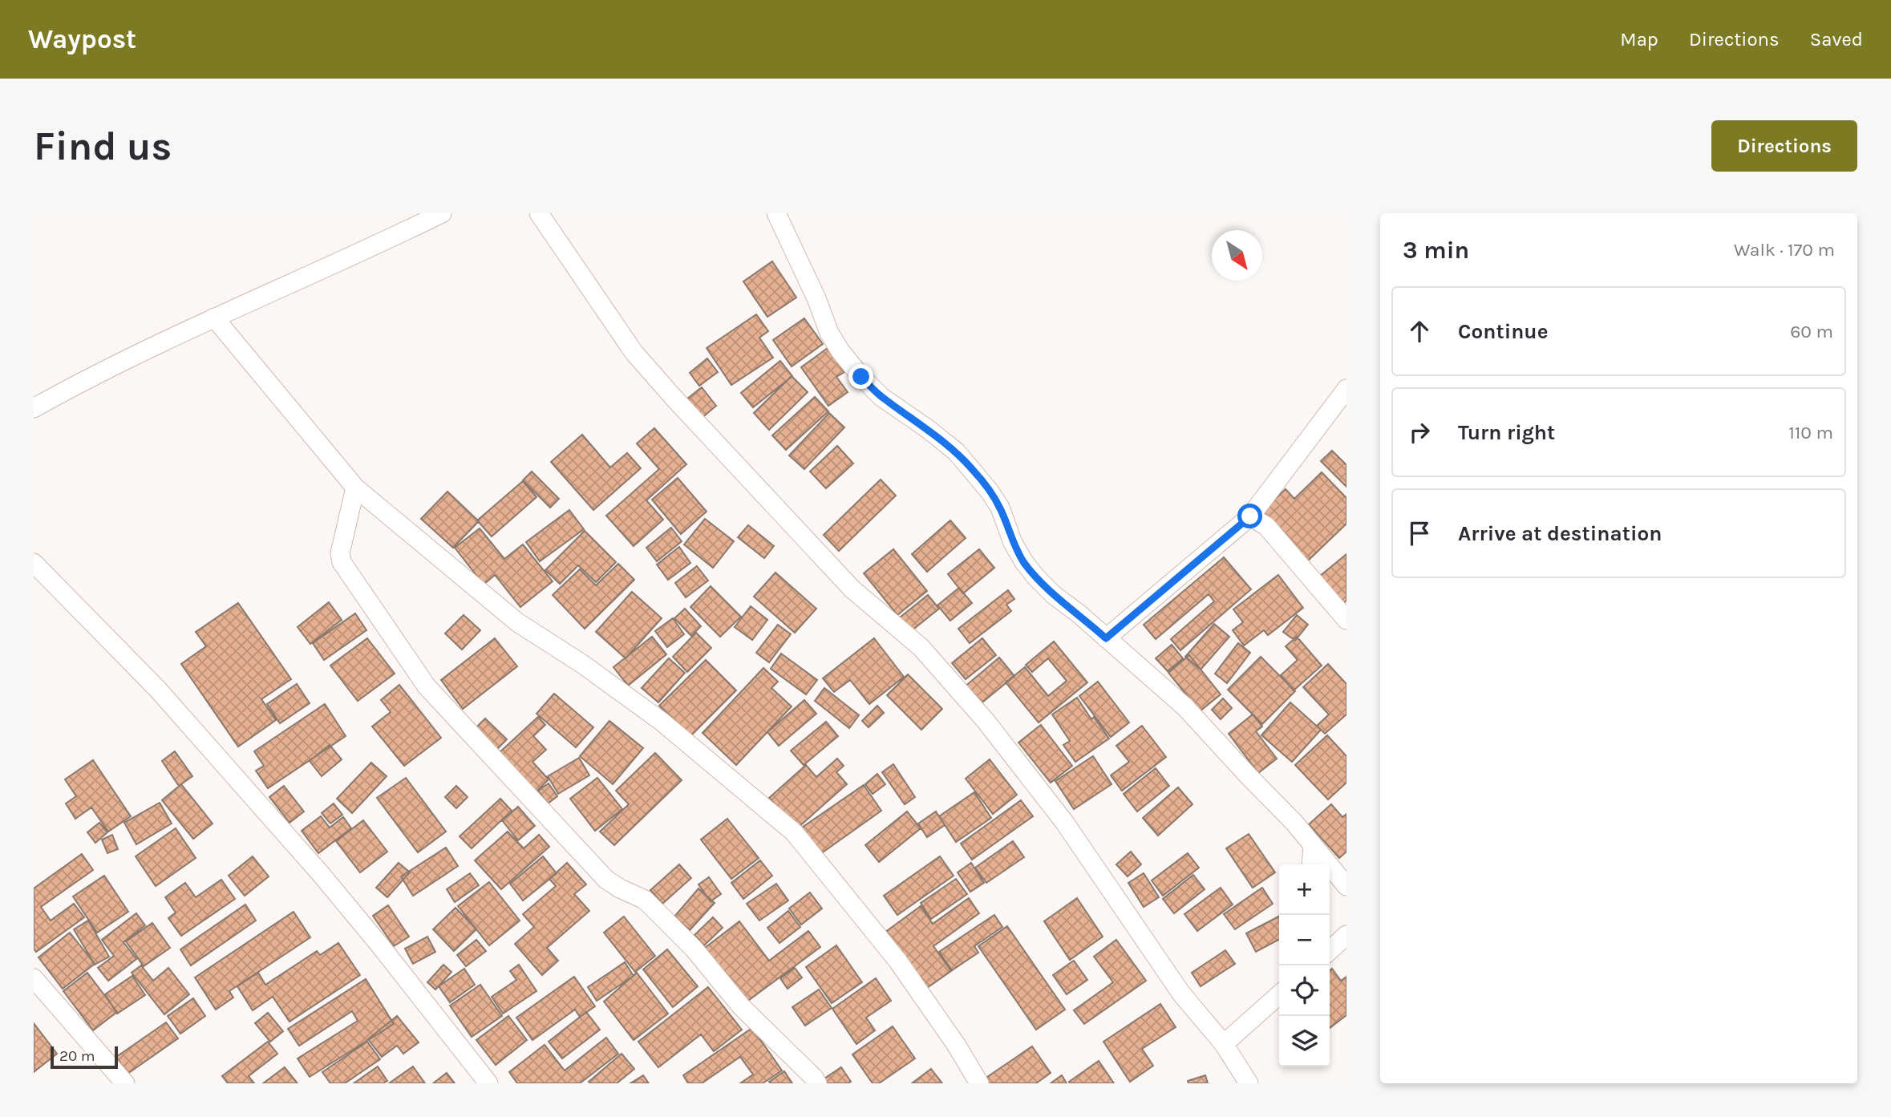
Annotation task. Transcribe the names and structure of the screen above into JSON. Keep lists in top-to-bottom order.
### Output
{
  "scale_bar": "20 m",
  "north": "bottom right",
  "page": {
    "header": "Waypost",
    "nav": ["Map", "Directions", "Saved"],
    "buttons": "Directions",
    "title": "Find us",
    "heading": ["3 min", "Walk · 170 m"],
    "list": [
      ["Continue", "60 m"],
      ["Turn right", "110 m"],
      "Arrive at destination"
    ],
    "map_buttons": ["+", "−"],
    "scale": "20 m"
  }
}
